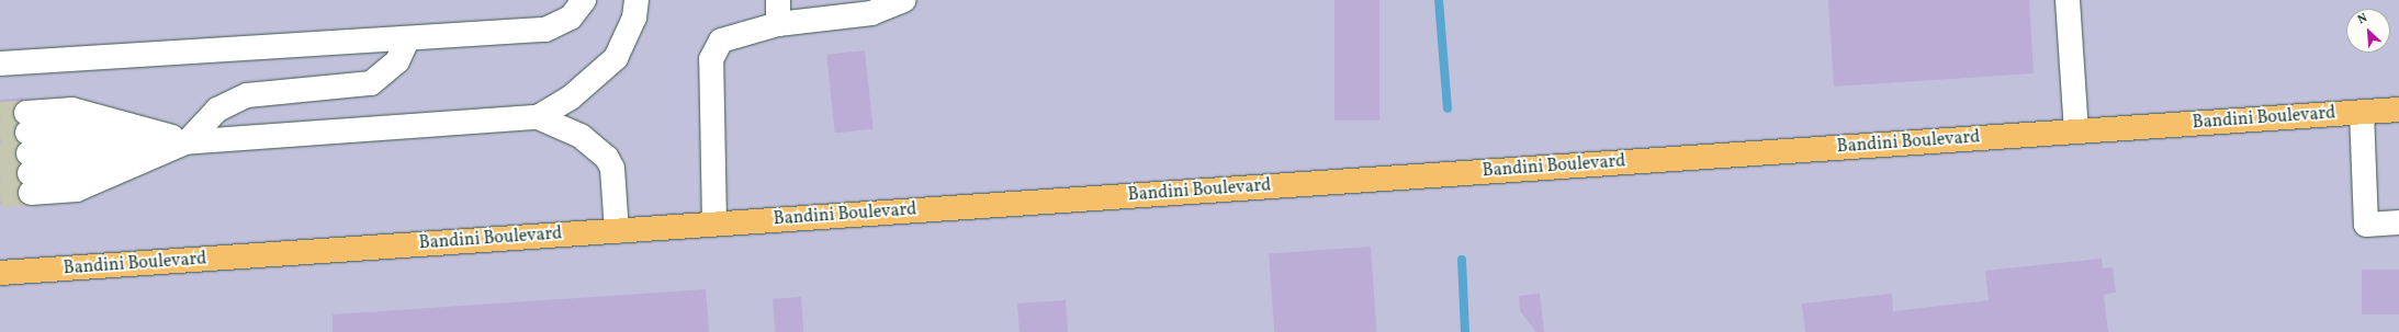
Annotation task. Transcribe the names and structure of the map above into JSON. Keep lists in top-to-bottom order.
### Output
{
  "streets": {
    "main road": ["Bandini Boulevard"]
  },
  "north": "top left"
}
